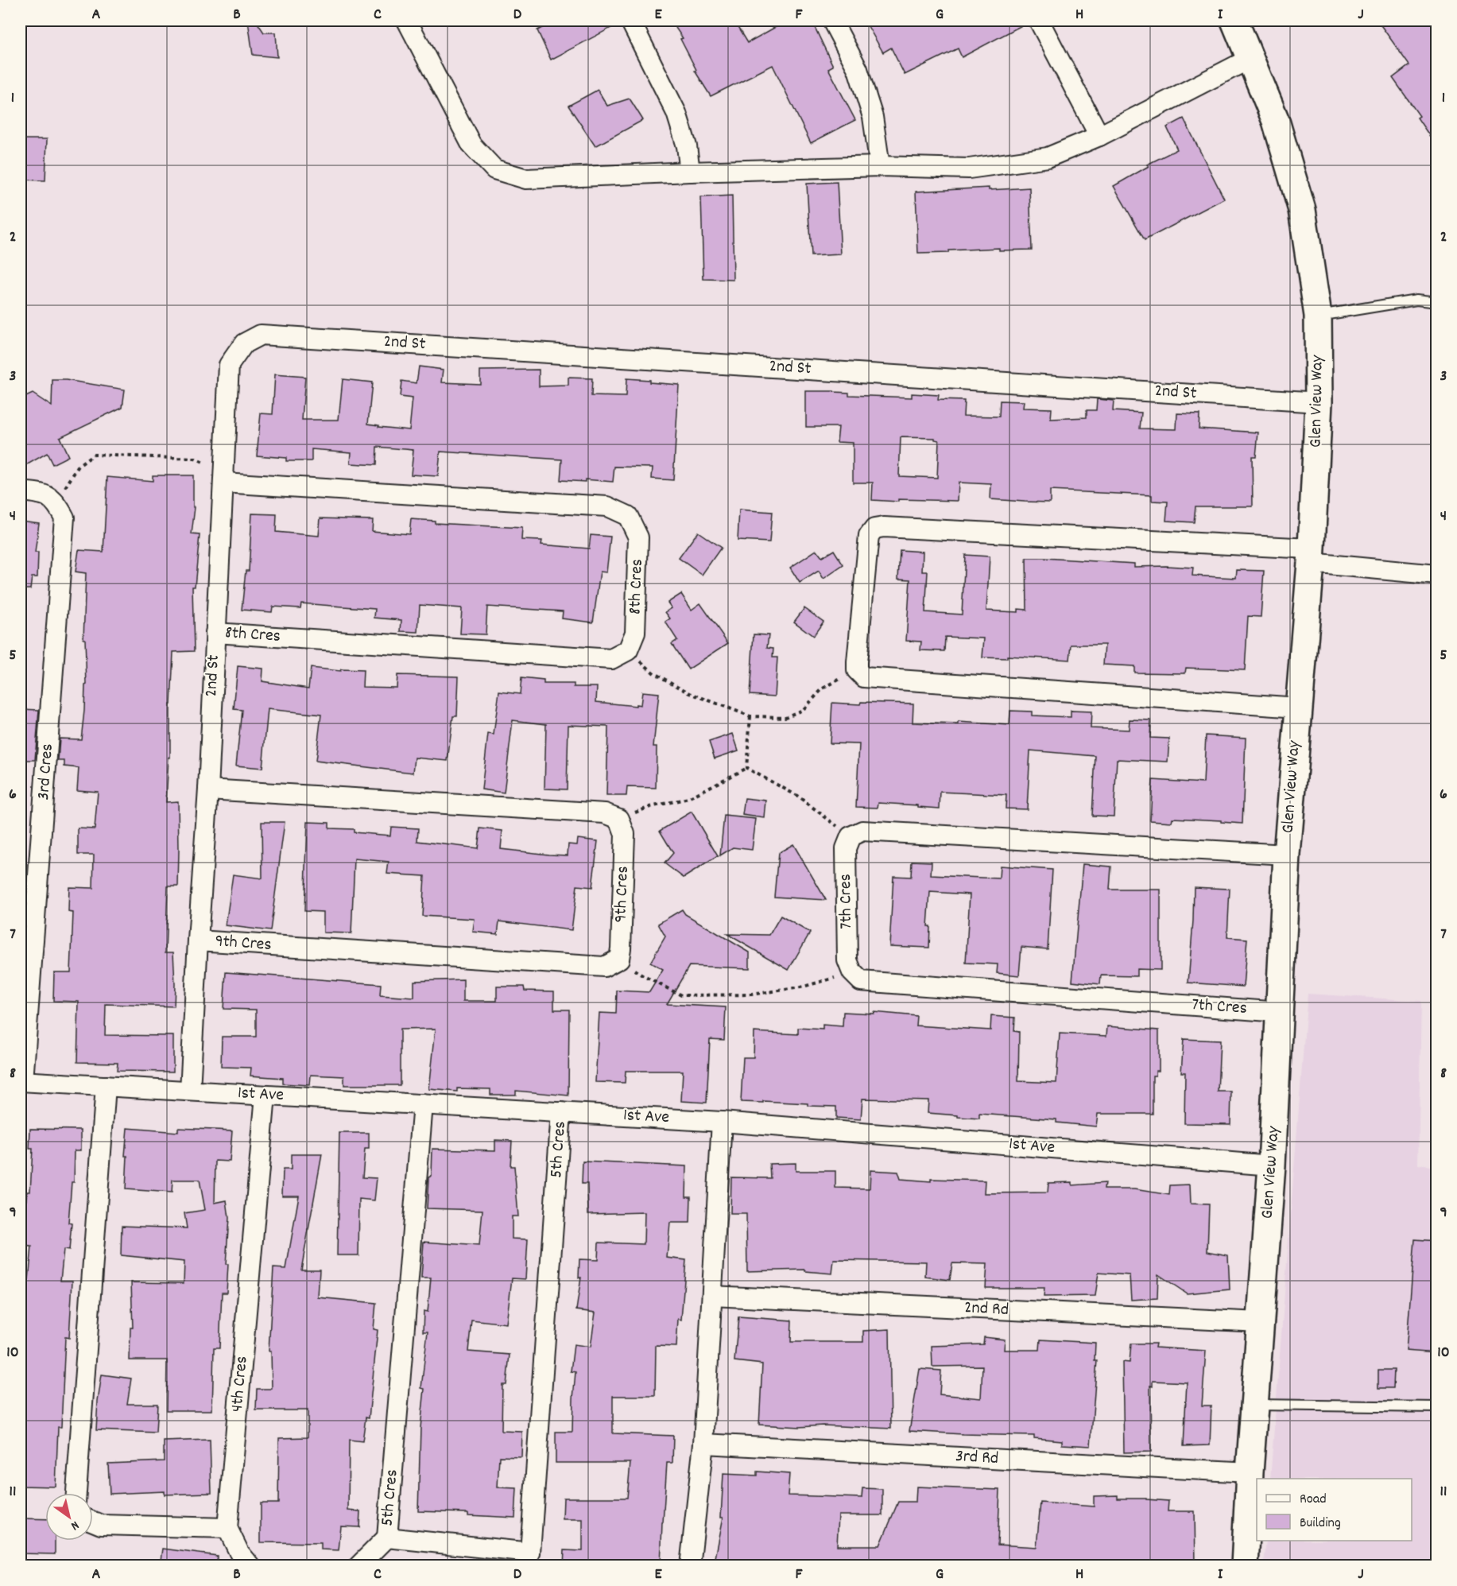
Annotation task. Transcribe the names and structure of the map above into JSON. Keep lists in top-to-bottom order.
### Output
{
  "streets": {
    "street": [
      "2nd St",
      "Glen View Way",
      "8th Cres",
      "3rd Cres",
      "9th Cres",
      "7th Cres",
      "1st Ave",
      "5th Cres",
      "2nd Rd",
      "4th Cres",
      "3rd Rd"
    ]
  },
  "crossings": [
    ["2nd St", "Glen View Way"],
    ["2nd St", "8th Cres"],
    ["2nd St", "9th Cres"],
    ["2nd St", "1st Ave"],
    ["Glen View Way", "7th Cres"],
    ["Glen View Way", "1st Ave"],
    ["Glen View Way", "2nd Rd"],
    ["Glen View Way", "3rd Rd"],
    ["3rd Cres", "1st Ave"],
    ["1st Ave", "5th Cres"],
    ["1st Ave", "4th Cres"]
  ],
  "legend": ["Road", "Building"],
  "north": "bottom right",
  "grid": {
    "columns": [
      "A",
      "B",
      "C",
      "D",
      "E",
      "F",
      "G",
      "H",
      "I",
      "J"
    ],
    "rows": [
      "1",
      "2",
      "3",
      "4",
      "5",
      "6",
      "7",
      "8",
      "9",
      "10",
      "11"
    ]
  }
}
